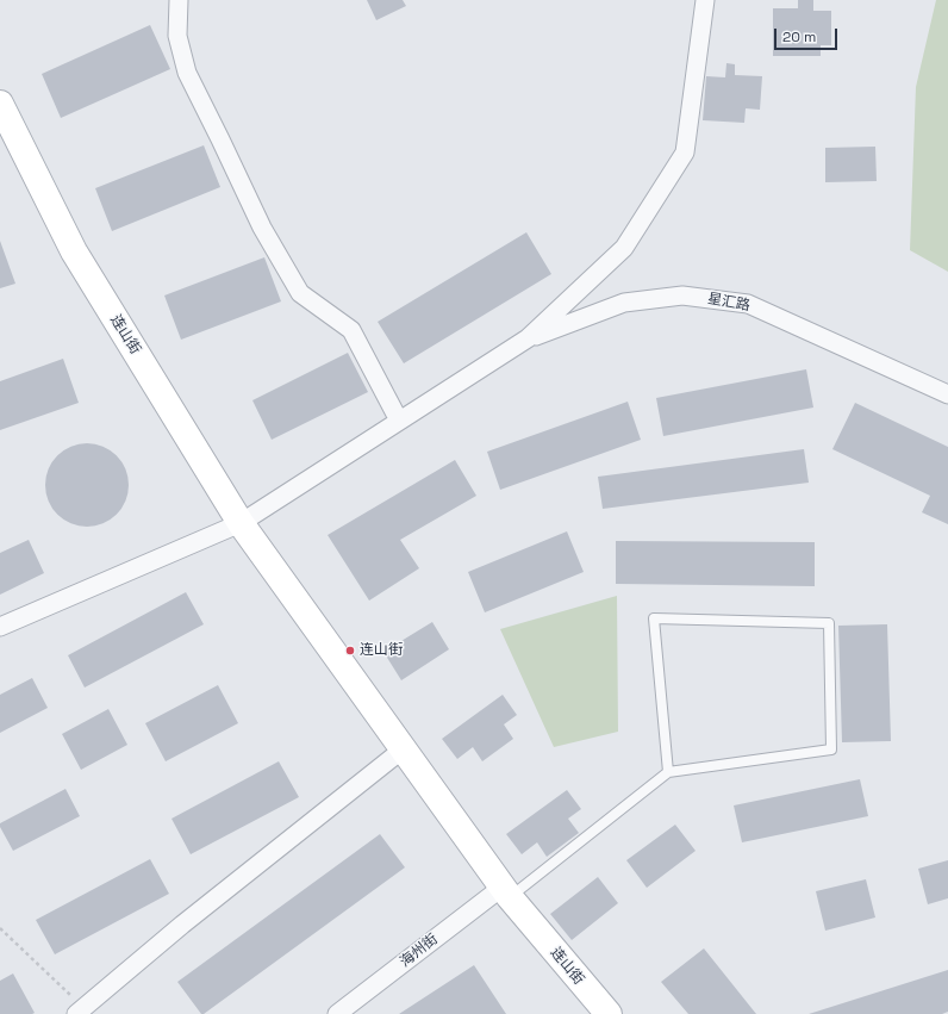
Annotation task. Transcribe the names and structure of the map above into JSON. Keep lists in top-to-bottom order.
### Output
{
  "streets": {
    "street": ["星汇路", "连山街", "海州街"]
  },
  "crossings": [
    ["连山街", "海州街"]
  ],
  "places": ["连山街"],
  "scale_bar": "20 m"
}
